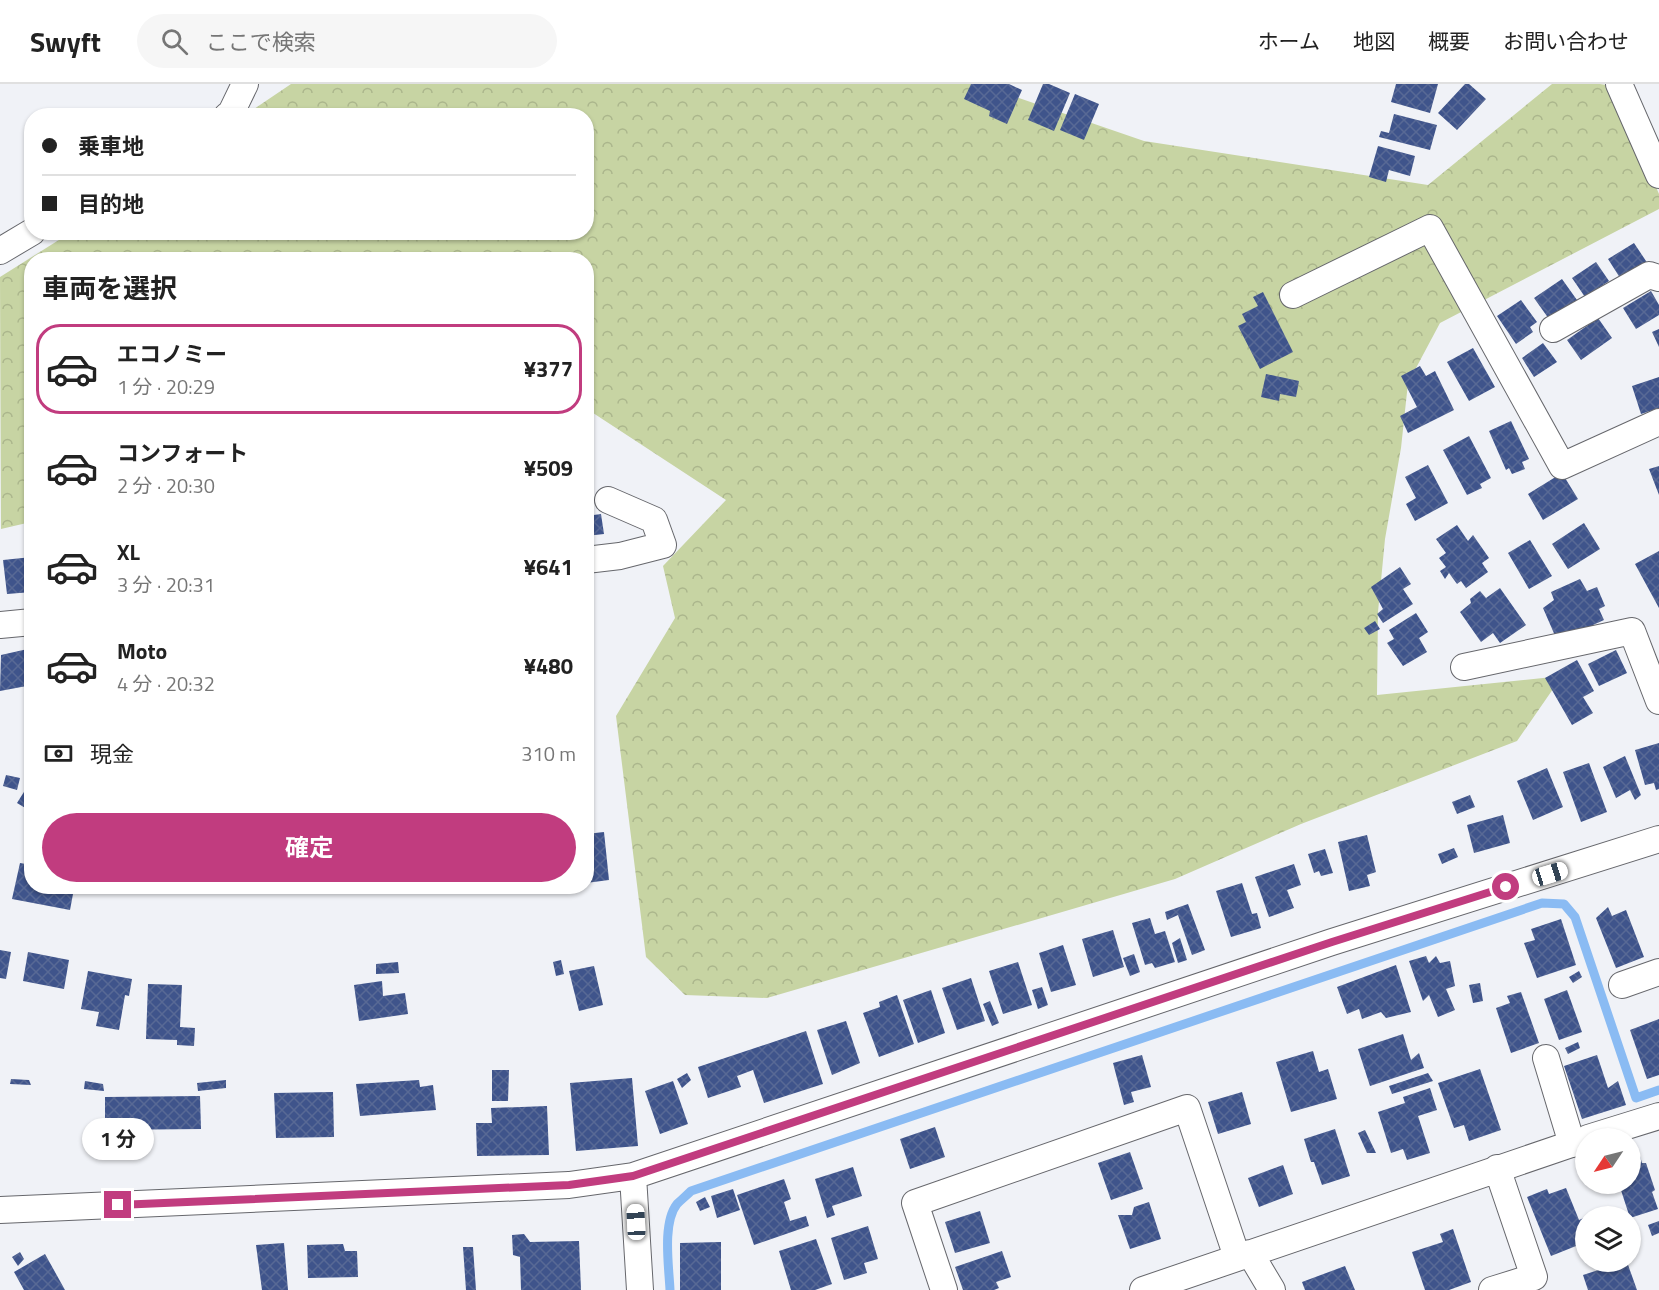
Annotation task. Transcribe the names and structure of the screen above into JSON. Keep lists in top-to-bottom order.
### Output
{
  "north": "bottom left",
  "page": {
    "header": "Swyft",
    "search": "ここで検索",
    "nav": [
      "ホーム",
      "地図",
      "概要",
      "お問い合わせ"
    ],
    "banner": ["乗車地", "目的地"],
    "heading": "車両を選択",
    "list": [
      {
        "name": "エコノミー",
        "note": "1 分 · 20:29",
        "value": "¥377"
      },
      {
        "name": "コンフォート",
        "note": "2 分 · 20:30",
        "value": "¥509"
      },
      {
        "name": "XL",
        "note": "3 分 · 20:31",
        "value": "¥641"
      },
      {
        "name": "Moto",
        "note": "4 分 · 20:32",
        "value": "¥480"
      }
    ],
    "pay": ["現金", "310 m"],
    "buttons": "確定",
    "bubble": "1 分"
  }
}
